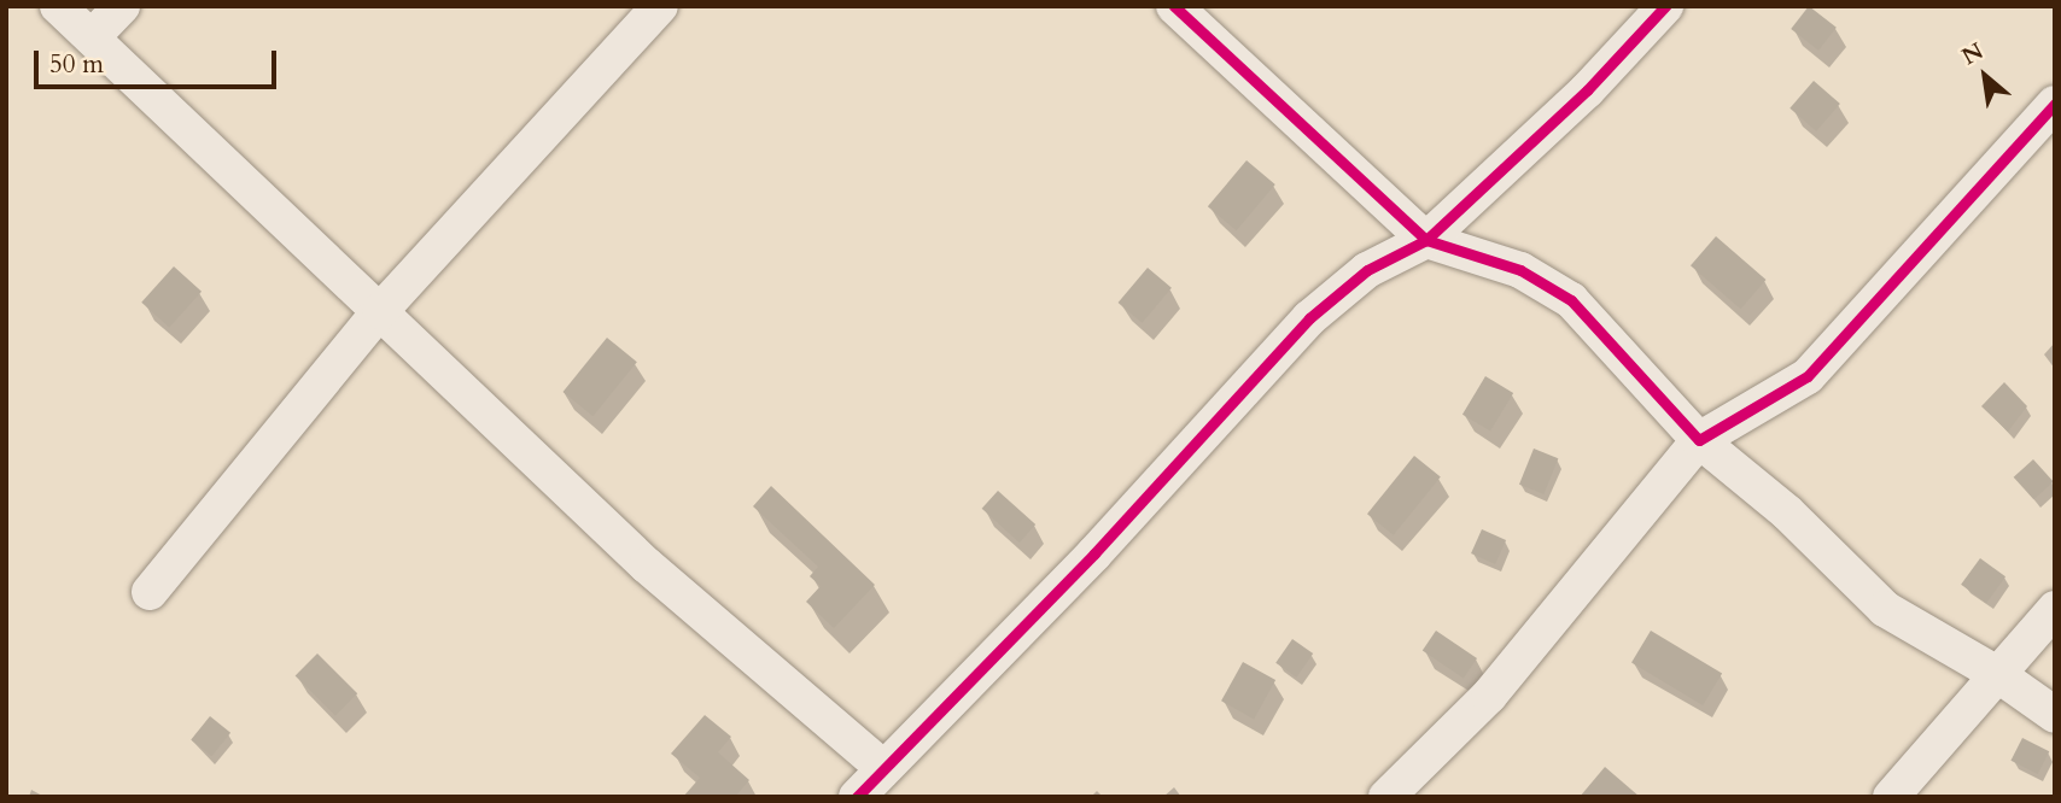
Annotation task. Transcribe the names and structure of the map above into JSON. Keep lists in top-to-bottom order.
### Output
{
  "scale_bar": "50 m",
  "north": "top left"
}
